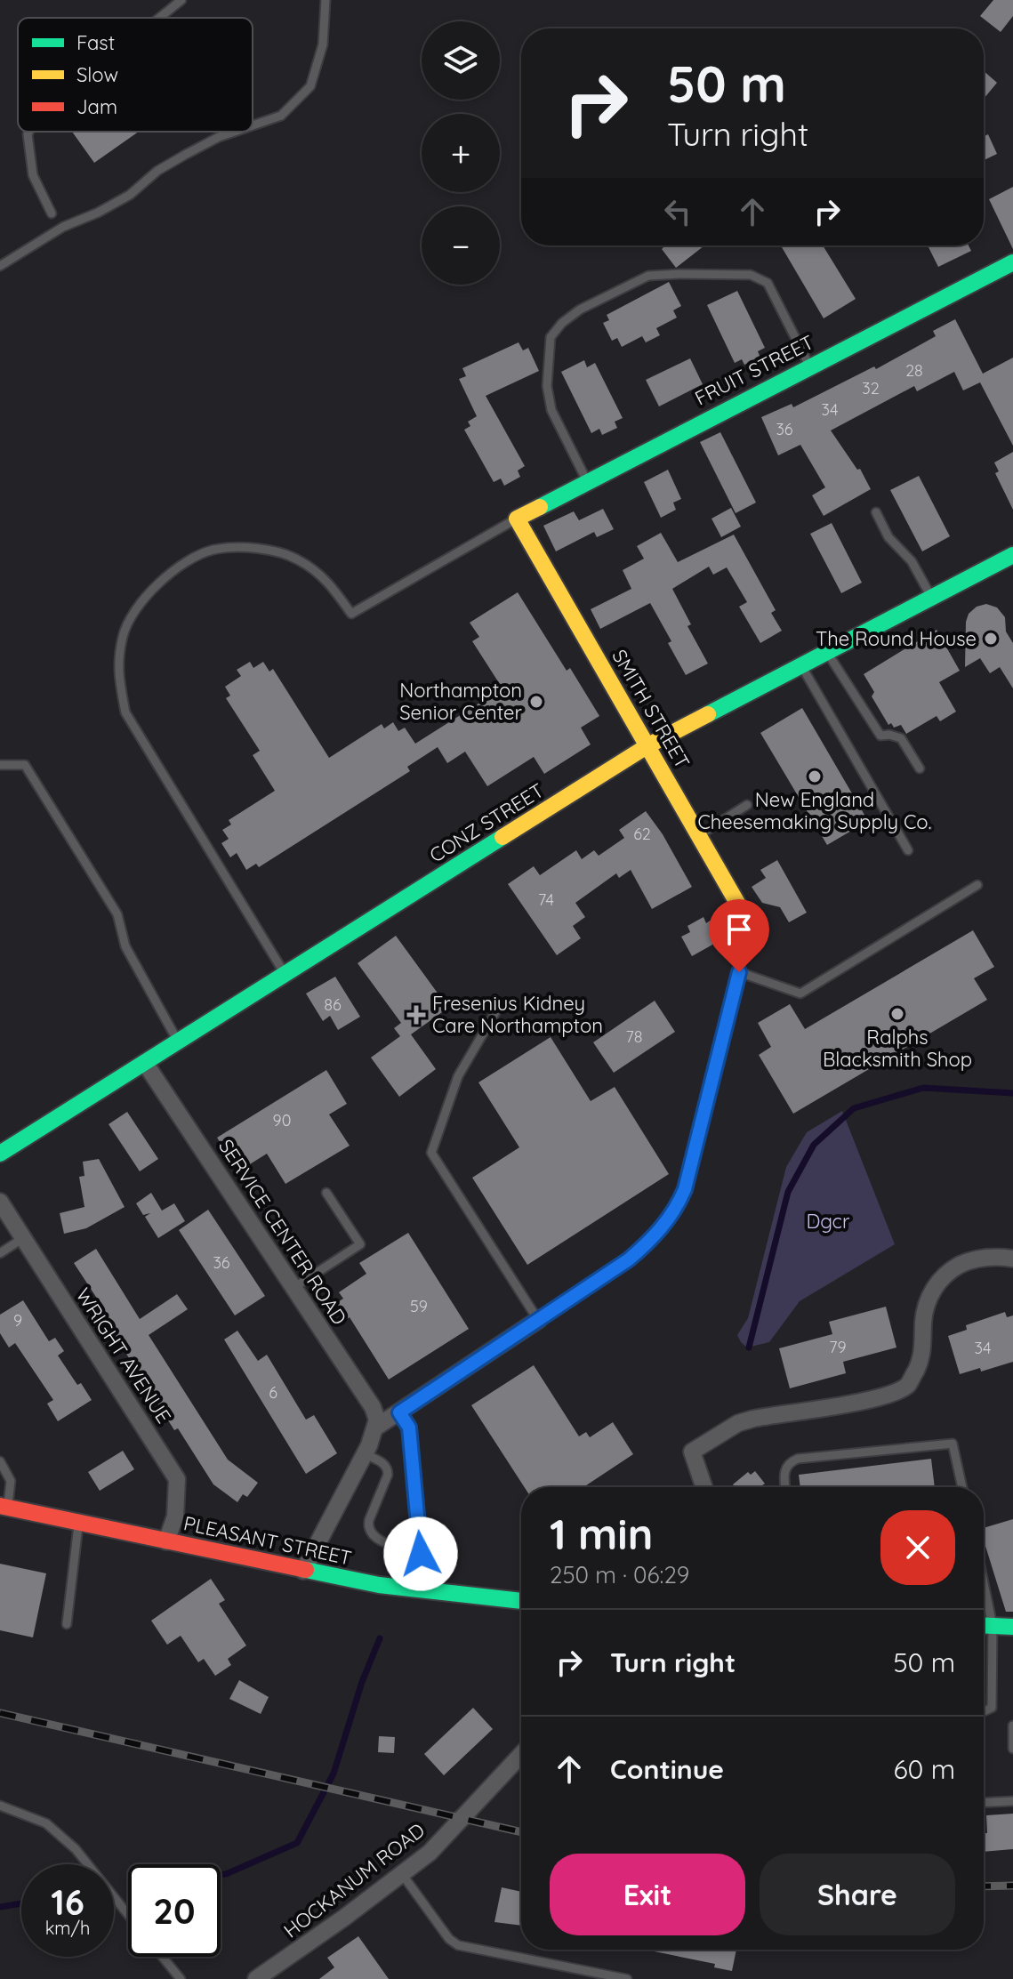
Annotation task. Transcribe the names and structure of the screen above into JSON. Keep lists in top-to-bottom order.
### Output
{
  "streets": {
    "main road": [
      "FRUIT STREET",
      "SMITH STREET",
      "CONZ STREET",
      "PLEASANT STREET"
    ],
    "street": ["SERVICE CENTER ROAD", "WRIGHT AVENUE", "HOCKANUM ROAD"]
  },
  "crossings": [
    ["FRUIT STREET", "SMITH STREET"],
    ["SMITH STREET", "CONZ STREET"],
    ["CONZ STREET", "SERVICE CENTER ROAD"],
    ["WRIGHT AVENUE", "PLEASANT STREET"]
  ],
  "parks": ["Dgcr"],
  "places": {
    "other": [
      "The Round House",
      "Northampton Senior Center",
      "New England Cheesemaking Supply Co.",
      "Ralphs Blacksmith Shop"
    ],
    "health": ["Fresenius Kidney Care Northampton"]
  },
  "house_numbers": [
    "28",
    "32",
    "34",
    "36",
    "62",
    "74",
    "86",
    "78",
    "90",
    "36",
    "59",
    "9",
    "79",
    "34",
    "6"
  ],
  "legend": ["Fast", "Slow", "Jam"],
  "page": {
    "map_buttons": ["+", "−"],
    "turn": ["50 m", "Turn right"],
    "heading": ["1 min", "250 m · 06:29"],
    "list": [
      {
        "name": "Turn right",
        "value": "50 m"
      },
      {
        "name": "Continue",
        "value": "60 m"
      }
    ],
    "buttons": ["Exit", "Share"],
    "speed": "16 km/h",
    "limit": "20"
  }
}
